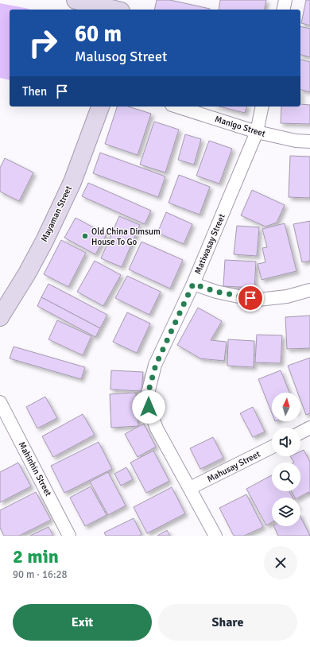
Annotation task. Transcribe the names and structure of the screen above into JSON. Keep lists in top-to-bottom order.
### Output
{
  "streets": {
    "street": [
      "Manigo Street",
      "Mayaman Street",
      "Matiwasay Street",
      "Mahusay Street",
      "Mahinhin Street"
    ]
  },
  "crossings": [
    ["Manigo Street", "Matiwasay Street"],
    ["Matiwasay Street", "Mahusay Street"]
  ],
  "places": ["Old China Dimsum House To Go"],
  "north": "top",
  "page": {
    "turn": ["60 m", "Malusog Street"],
    "then": "Then",
    "heading": ["2 min", "90 m · 16:28"],
    "buttons": ["Exit", "Share"]
  }
}
